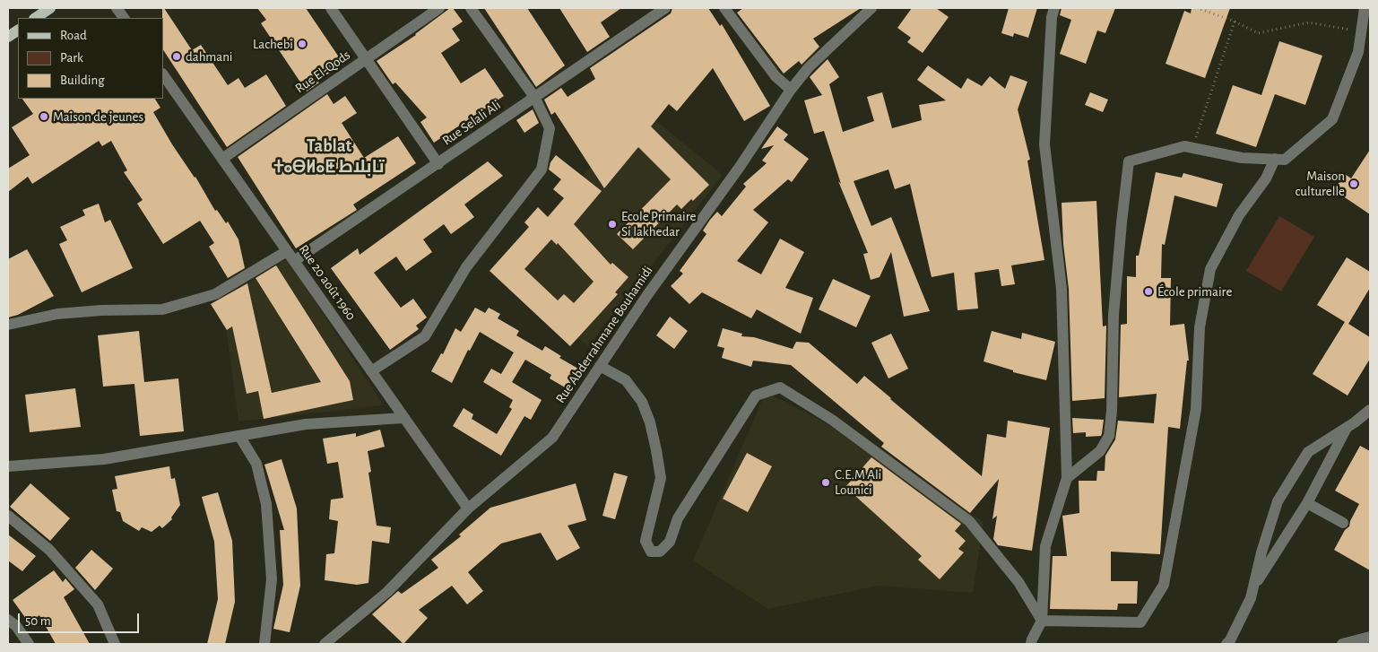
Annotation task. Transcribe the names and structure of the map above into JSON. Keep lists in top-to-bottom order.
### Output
{
  "streets": {
    "street": [
      "Rue El-Qods",
      "Rue Selali Ali",
      "Rue 20 août 1960",
      "Rue Abderrahmane Bouhamidi"
    ]
  },
  "crossings": [
    ["Rue El-Qods", "Rue 20 août 1960"],
    ["Rue Selali Ali", "Rue 20 août 1960"],
    ["Rue 20 août 1960", "Rue Abderrahmane Bouhamidi"]
  ],
  "districts": ["Tablat ⵜⴰⴱⵍⴰⵟ تابلاط"],
  "places": [
    "Lachebi",
    "dahmani",
    "Maison de jeunes",
    "Maison culturelle",
    "Ecole Primaire Si lakhedar",
    "École primaire",
    "C.E.M Ali Lounici"
  ],
  "legend": ["Road", "Park", "Building"],
  "scale_bar": "50 m"
}
